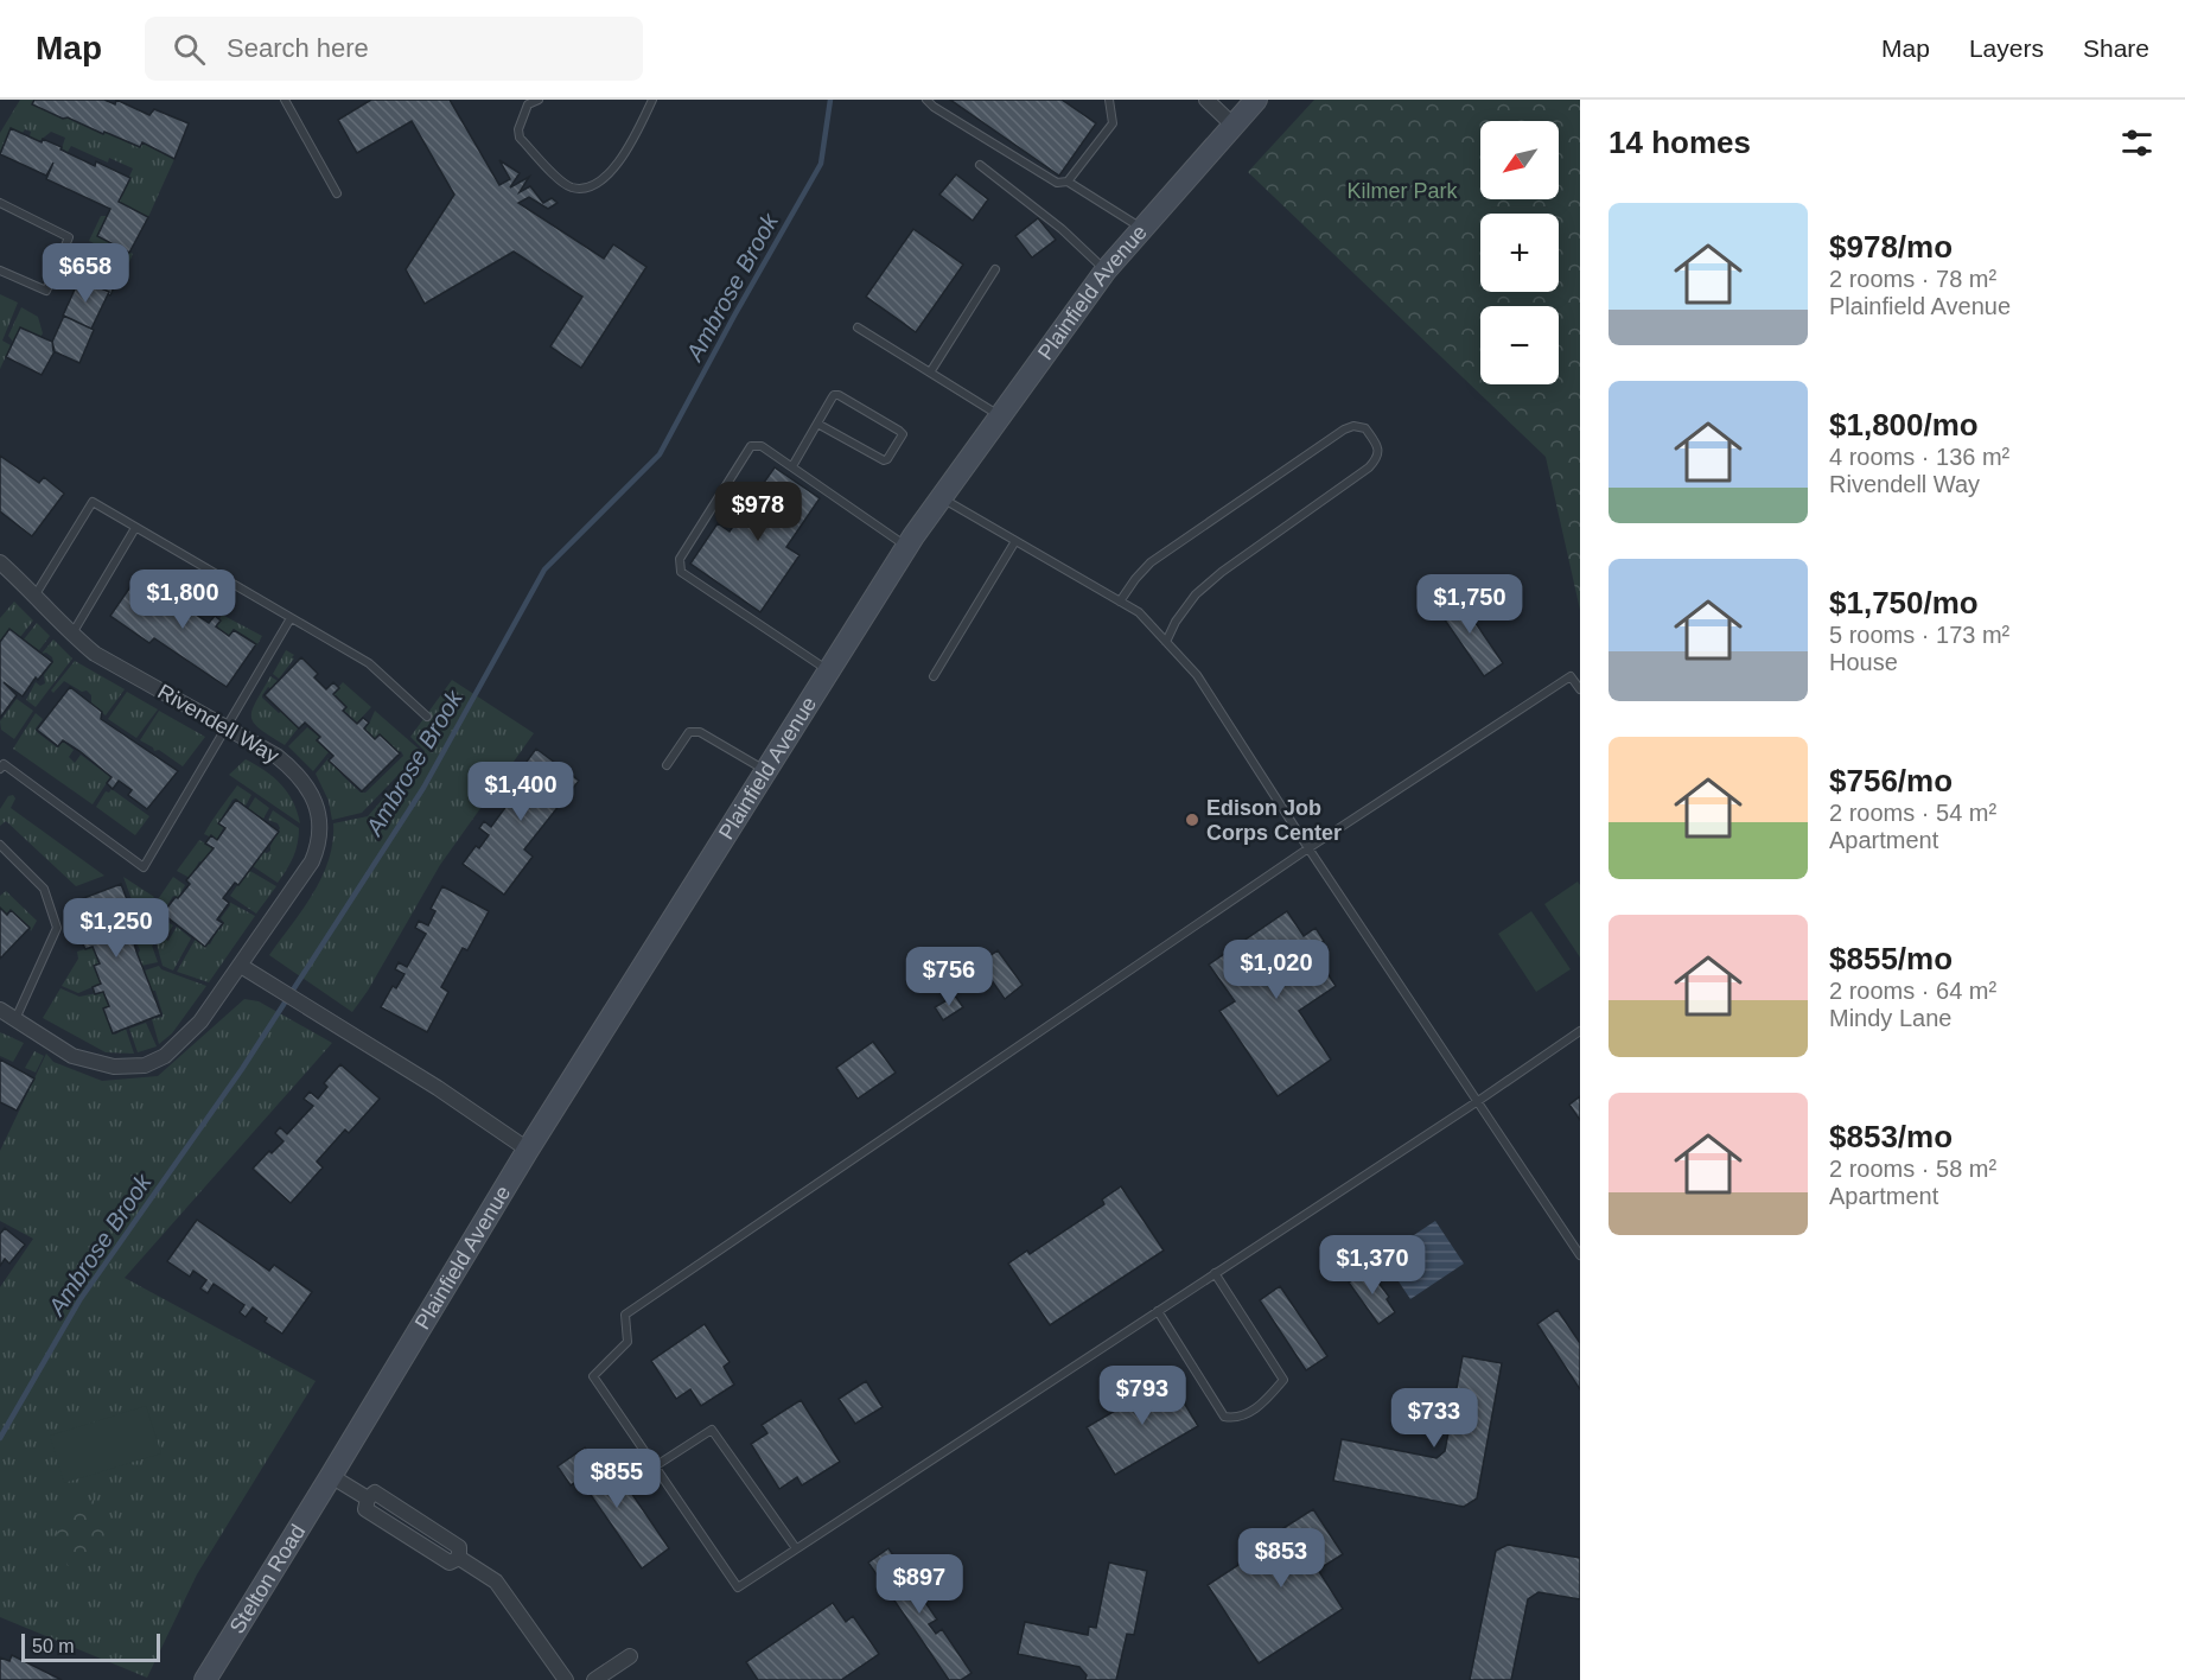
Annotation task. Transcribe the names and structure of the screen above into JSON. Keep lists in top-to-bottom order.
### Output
{
  "streets": {
    "main road": ["Plainfield Avenue", "Stelton Road"],
    "street": ["Rivendell Way"]
  },
  "crossings": [
    ["Plainfield Avenue", "Stelton Road"]
  ],
  "water": ["Ambrose Brook"],
  "parks": ["Kilmer Park"],
  "places": ["Edison Job Corps Center"],
  "scale_bar": "50 m",
  "north": "bottom left",
  "page": {
    "header": "Map",
    "search": "Search here",
    "nav": ["Map", "Layers", "Share"],
    "heading": "14 homes",
    "map_buttons": ["+", "−"],
    "list": [
      {
        "name": "$978/mo",
        "note": "2 rooms · 78 m² · Plainfield Avenue"
      },
      {
        "name": "$1,800/mo",
        "note": "4 rooms · 136 m² · Rivendell Way"
      },
      {
        "name": "$1,750/mo",
        "note": "5 rooms · 173 m² · House"
      },
      {
        "name": "$756/mo",
        "note": "2 rooms · 54 m² · Apartment"
      },
      {
        "name": "$855/mo",
        "note": "2 rooms · 64 m² · Mindy Lane"
      },
      {
        "name": "$853/mo",
        "note": "2 rooms · 58 m² · Apartment"
      }
    ],
    "price": [
      "$658",
      "$978",
      "$1,800",
      "$1,750",
      "$1,400",
      "$1,250",
      "$1,020",
      "$756",
      "$1,370",
      "$793",
      "$733",
      "$855",
      "$853",
      "$897"
    ],
    "scale": "50 m"
  }
}
